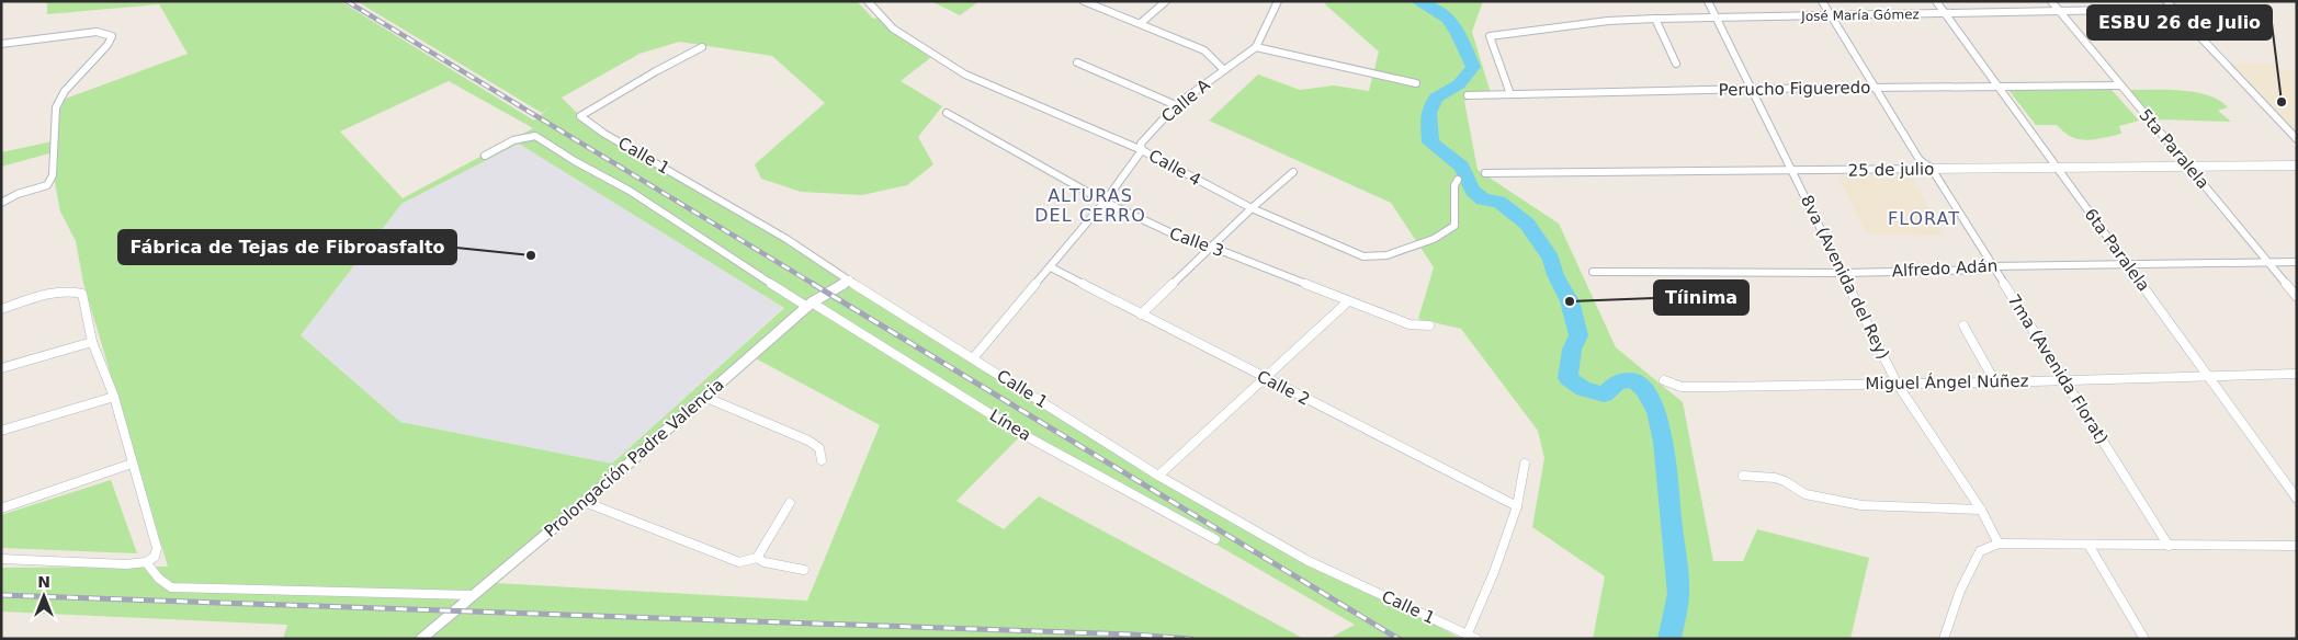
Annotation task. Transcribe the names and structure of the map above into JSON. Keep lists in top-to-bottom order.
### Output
{
  "streets": {
    "street": [
      "José María Gómez",
      "Perucho Figueredo",
      "Calle A",
      "5ta Paralela",
      "Calle 1",
      "Calle 4",
      "25 de julio",
      "Calle 3",
      "6ta Paralela",
      "Alfredo Adán",
      "8va (Avenida del Rey)",
      "7ma (Avenida Florat)",
      "Miguel Ángel Núñez",
      "Calle 2",
      "Línea",
      "Prolongación Padre Valencia"
    ]
  },
  "crossings": [
    ["José María Gómez", "Perucho Figueredo"],
    ["José María Gómez", "5ta Paralela"],
    ["José María Gómez", "6ta Paralela"],
    ["José María Gómez", "8va (Avenida del Rey)"],
    ["José María Gómez", "7ma (Avenida Florat)"],
    ["Perucho Figueredo", "5ta Paralela"],
    ["Perucho Figueredo", "6ta Paralela"],
    ["Perucho Figueredo", "8va (Avenida del Rey)"],
    ["Perucho Figueredo", "7ma (Avenida Florat)"],
    ["Calle A", "Calle 1"],
    ["Calle A", "Calle 4"],
    ["Calle A", "Calle 3"],
    ["Calle A", "Calle 2"],
    ["5ta Paralela", "25 de julio"],
    ["5ta Paralela", "Alfredo Adán"],
    ["Calle 1", "Prolongación Padre Valencia"],
    ["25 de julio", "6ta Paralela"],
    ["25 de julio", "8va (Avenida del Rey)"],
    ["25 de julio", "7ma (Avenida Florat)"],
    ["6ta Paralela", "Alfredo Adán"],
    ["6ta Paralela", "Miguel Ángel Núñez"],
    ["Alfredo Adán", "8va (Avenida del Rey)"],
    ["Alfredo Adán", "7ma (Avenida Florat)"],
    ["8va (Avenida del Rey)", "Miguel Ángel Núñez"],
    ["7ma (Avenida Florat)", "Miguel Ángel Núñez"],
    ["Línea", "Prolongación Padre Valencia"]
  ],
  "districts": ["ALTURAS DEL CERRO", "FLORAT"],
  "places": ["ESBU 26 de Julio", "Fábrica de Tejas de Fibroasfalto", "Tíinima"],
  "north": "top"
}
